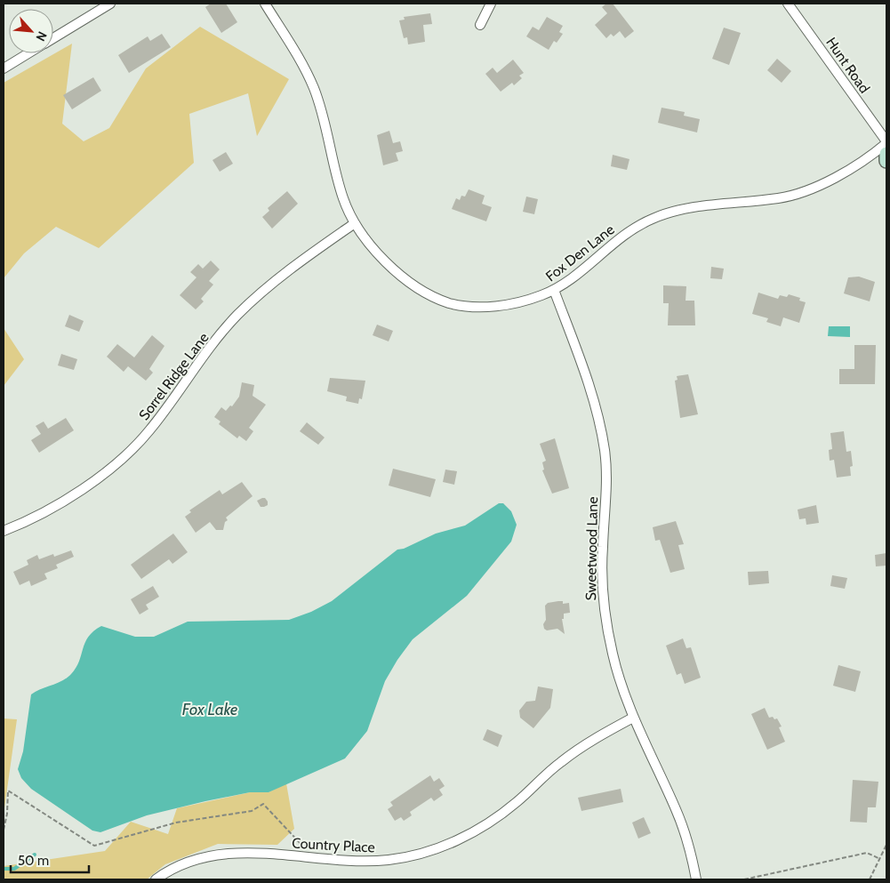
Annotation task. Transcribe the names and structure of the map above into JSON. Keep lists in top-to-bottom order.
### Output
{
  "streets": {
    "street": [
      "Hunt Road",
      "Fox Den Lane",
      "Sorrel Ridge Lane",
      "Sweetwood Lane",
      "Country Place"
    ]
  },
  "crossings": [
    ["Hunt Road", "Fox Den Lane"],
    ["Fox Den Lane", "Sorrel Ridge Lane"],
    ["Fox Den Lane", "Sweetwood Lane"],
    ["Sweetwood Lane", "Country Place"]
  ],
  "water": ["Fox Lake"],
  "scale_bar": "50 m",
  "north": "bottom right"
}
